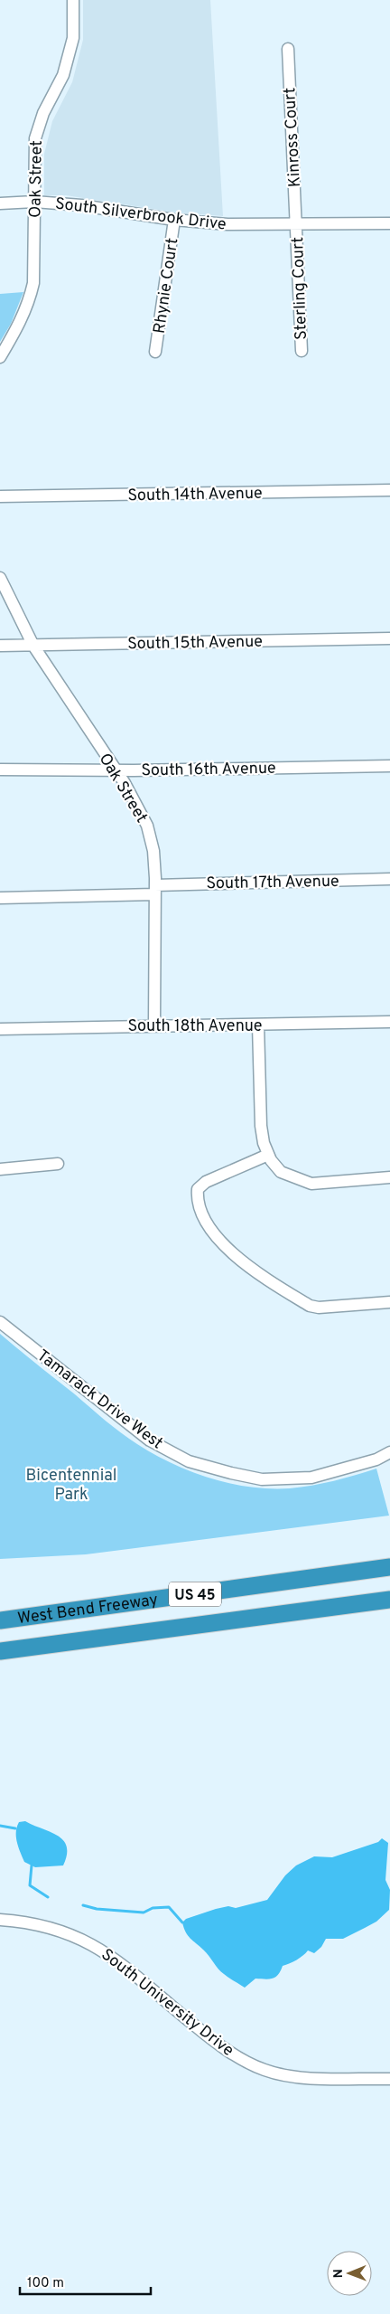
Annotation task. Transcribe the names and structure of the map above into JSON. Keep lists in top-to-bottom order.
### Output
{
  "streets": {
    "highway": ["US 45", "West Bend Freeway"],
    "street": [
      "Kinross Court",
      "Oak Street",
      "South Silverbrook Drive",
      "Rhynie Court",
      "Sterling Court",
      "South 14th Avenue",
      "South 15th Avenue",
      "South 16th Avenue",
      "South 17th Avenue",
      "South 18th Avenue",
      "Tamarack Drive West",
      "South University Drive"
    ]
  },
  "crossings": [
    ["Kinross Court", "South Silverbrook Drive"],
    ["Kinross Court", "Sterling Court"],
    ["Oak Street", "South Silverbrook Drive"],
    ["Oak Street", "South 15th Avenue"],
    ["Oak Street", "South 16th Avenue"],
    ["Oak Street", "South 17th Avenue"],
    ["Oak Street", "South 18th Avenue"],
    ["South Silverbrook Drive", "Rhynie Court"],
    ["South Silverbrook Drive", "Sterling Court"]
  ],
  "parks": ["Bicentennial Park"],
  "scale_bar": "100 m",
  "north": "left"
}
